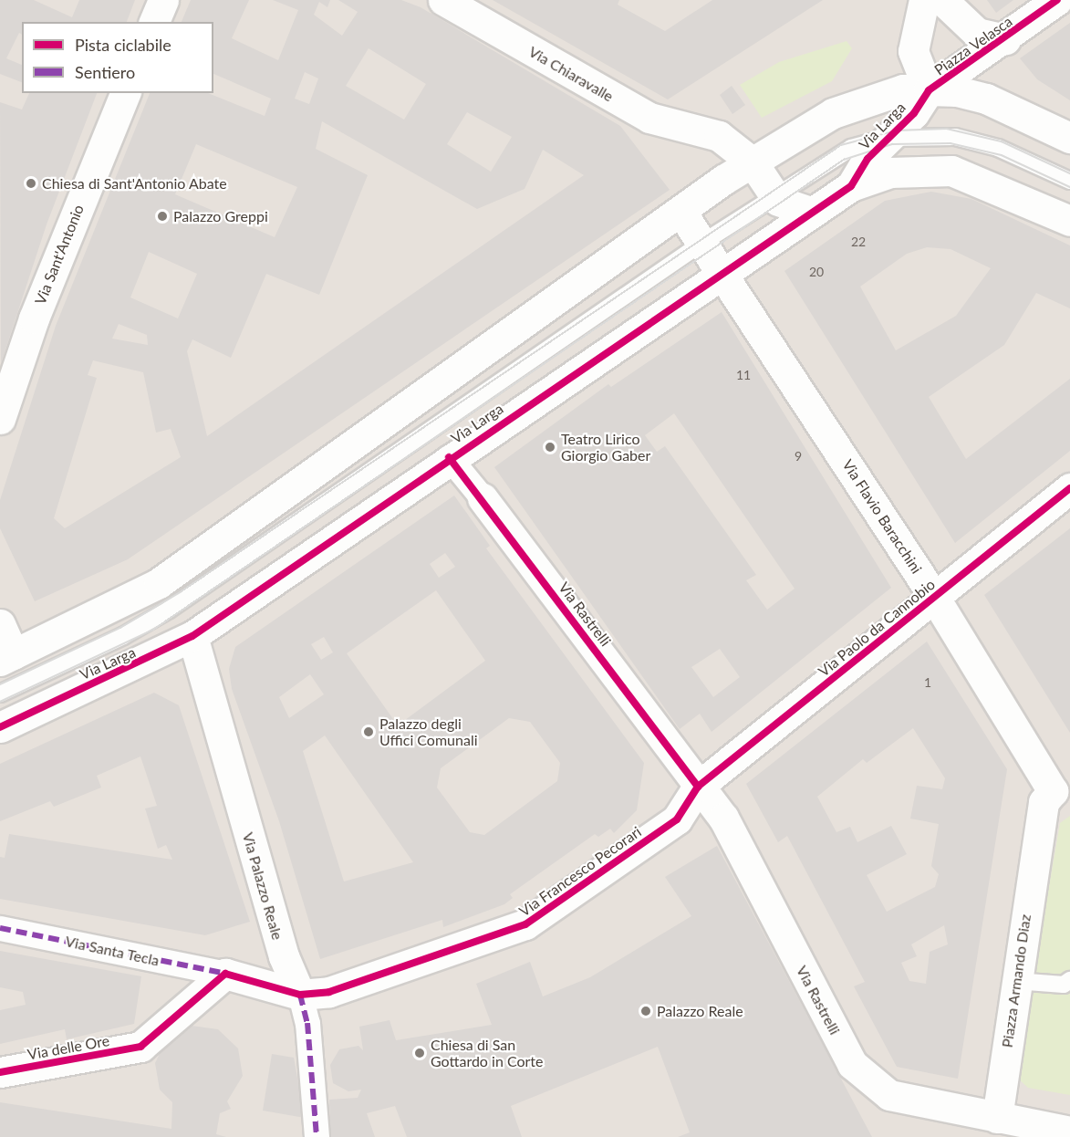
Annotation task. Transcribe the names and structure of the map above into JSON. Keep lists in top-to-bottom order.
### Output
{
  "streets": {
    "street": [
      "Piazza Velasca",
      "Via Chiaravalle",
      "Via Larga",
      "Via Sant'Antonio",
      "Via Flavio Baracchini",
      "Via Rastrelli",
      "Via Paolo da Cannobio",
      "Via Francesco Pecorari",
      "Via Palazzo Reale",
      "Via Santa Tecla",
      "Piazza Armando Diaz",
      "Via delle Ore"
    ]
  },
  "crossings": [
    ["Piazza Velasca", "Via Larga"],
    ["Via Chiaravalle", "Via Larga"],
    ["Via Larga", "Via Flavio Baracchini"],
    ["Via Larga", "Via Rastrelli"],
    ["Via Larga", "Via Palazzo Reale"],
    ["Via Flavio Baracchini", "Via Paolo da Cannobio"],
    ["Via Flavio Baracchini", "Piazza Armando Diaz"],
    ["Via Rastrelli", "Via Paolo da Cannobio"],
    ["Via Rastrelli", "Via Francesco Pecorari"],
    ["Via Rastrelli", "Piazza Armando Diaz"],
    ["Via Paolo da Cannobio", "Via Francesco Pecorari"],
    ["Via Francesco Pecorari", "Via Palazzo Reale"],
    ["Via Santa Tecla", "Via delle Ore"]
  ],
  "places": [
    "Chiesa di Sant'Antonio Abate",
    "Palazzo Greppi",
    "Teatro Lirico Giorgio Gaber",
    "Palazzo degli Uffici Comunali",
    "Palazzo Reale",
    "Chiesa di San Gottardo in Corte"
  ],
  "house_numbers": [
    "22",
    "20",
    "11",
    "9",
    "1"
  ],
  "legend": ["Pista ciclabile", "Sentiero"]
}
